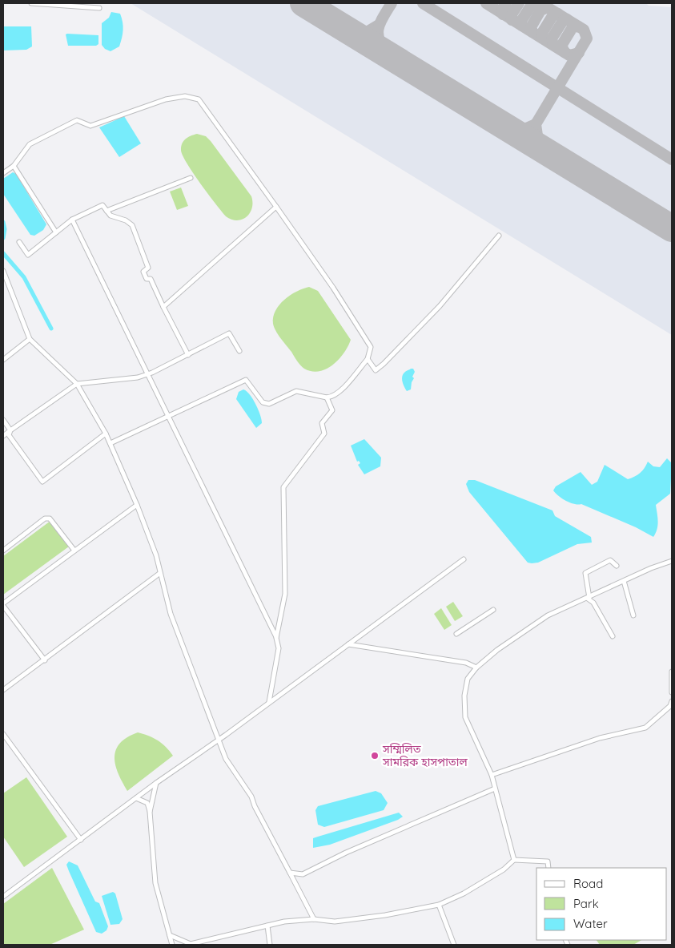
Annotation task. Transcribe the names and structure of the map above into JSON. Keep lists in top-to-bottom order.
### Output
{
  "places": ["সম্মিলিত সামরিক হাসপাতাল"],
  "legend": ["Road", "Park", "Water"]
}
